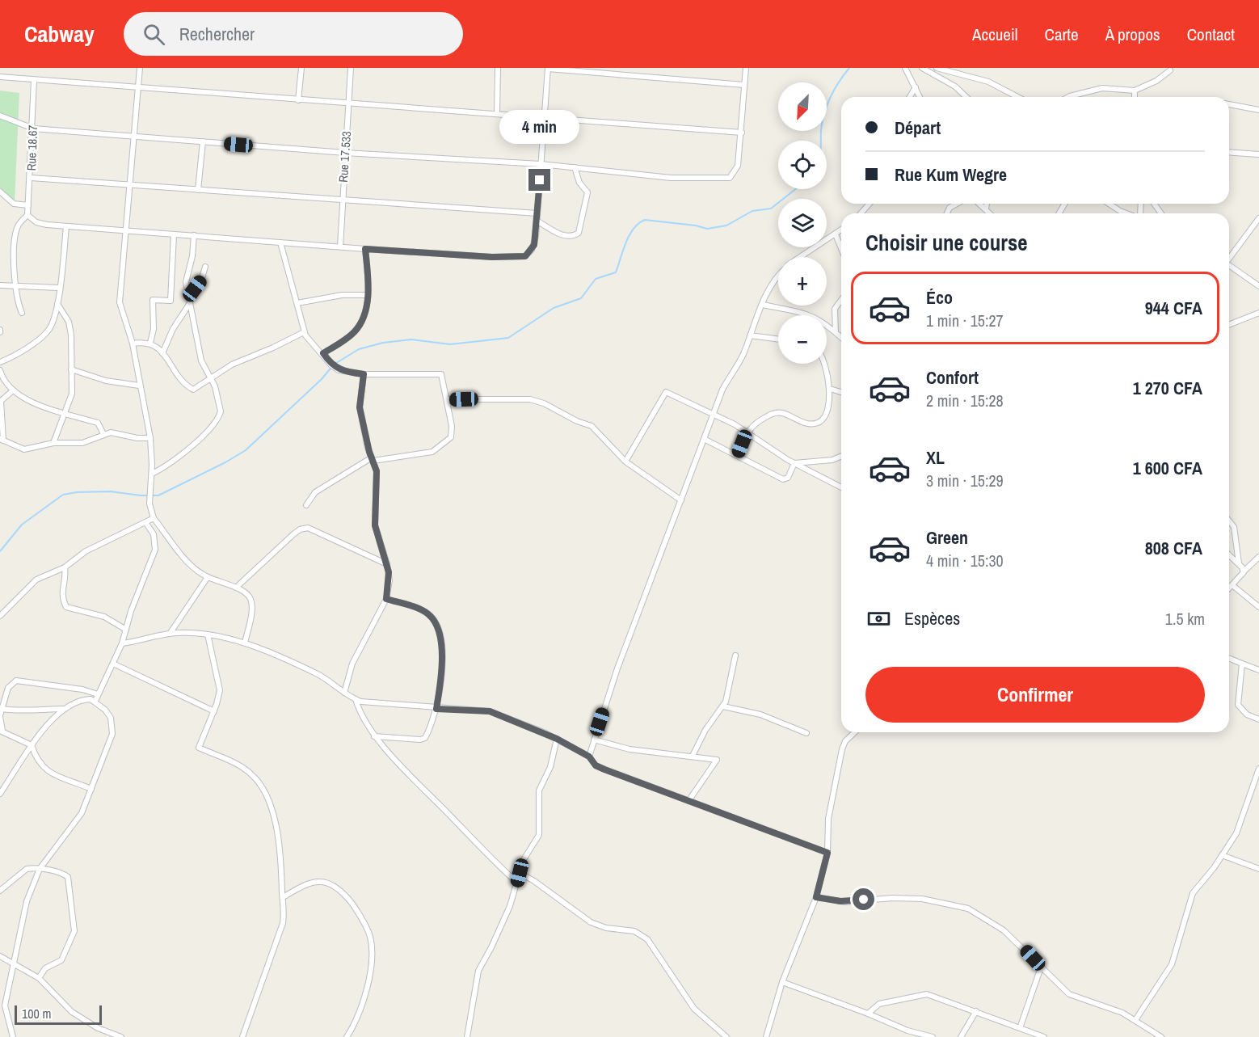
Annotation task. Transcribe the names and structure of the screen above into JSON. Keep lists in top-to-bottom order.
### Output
{
  "streets": {
    "street": ["Rue 18.67", "Rue 17.533"]
  },
  "scale_bar": "100 m",
  "north": "bottom left",
  "page": {
    "header": "Cabway",
    "search": "Rechercher",
    "nav": [
      "Accueil",
      "Carte",
      "À propos",
      "Contact"
    ],
    "map_buttons": ["+", "−"],
    "banner": ["Départ", "Rue Kum Wegre"],
    "bubble": "4 min",
    "heading": "Choisir une course",
    "list": [
      {
        "name": "Éco",
        "note": "1 min · 15:27",
        "value": "944 CFA"
      },
      {
        "name": "Confort",
        "note": "2 min · 15:28",
        "value": "1 270 CFA"
      },
      {
        "name": "XL",
        "note": "3 min · 15:29",
        "value": "1 600 CFA"
      },
      {
        "name": "Green",
        "note": "4 min · 15:30",
        "value": "808 CFA"
      }
    ],
    "pay": ["Espèces", "1.5 km"],
    "buttons": "Confirmer",
    "scale": "100 m"
  }
}
